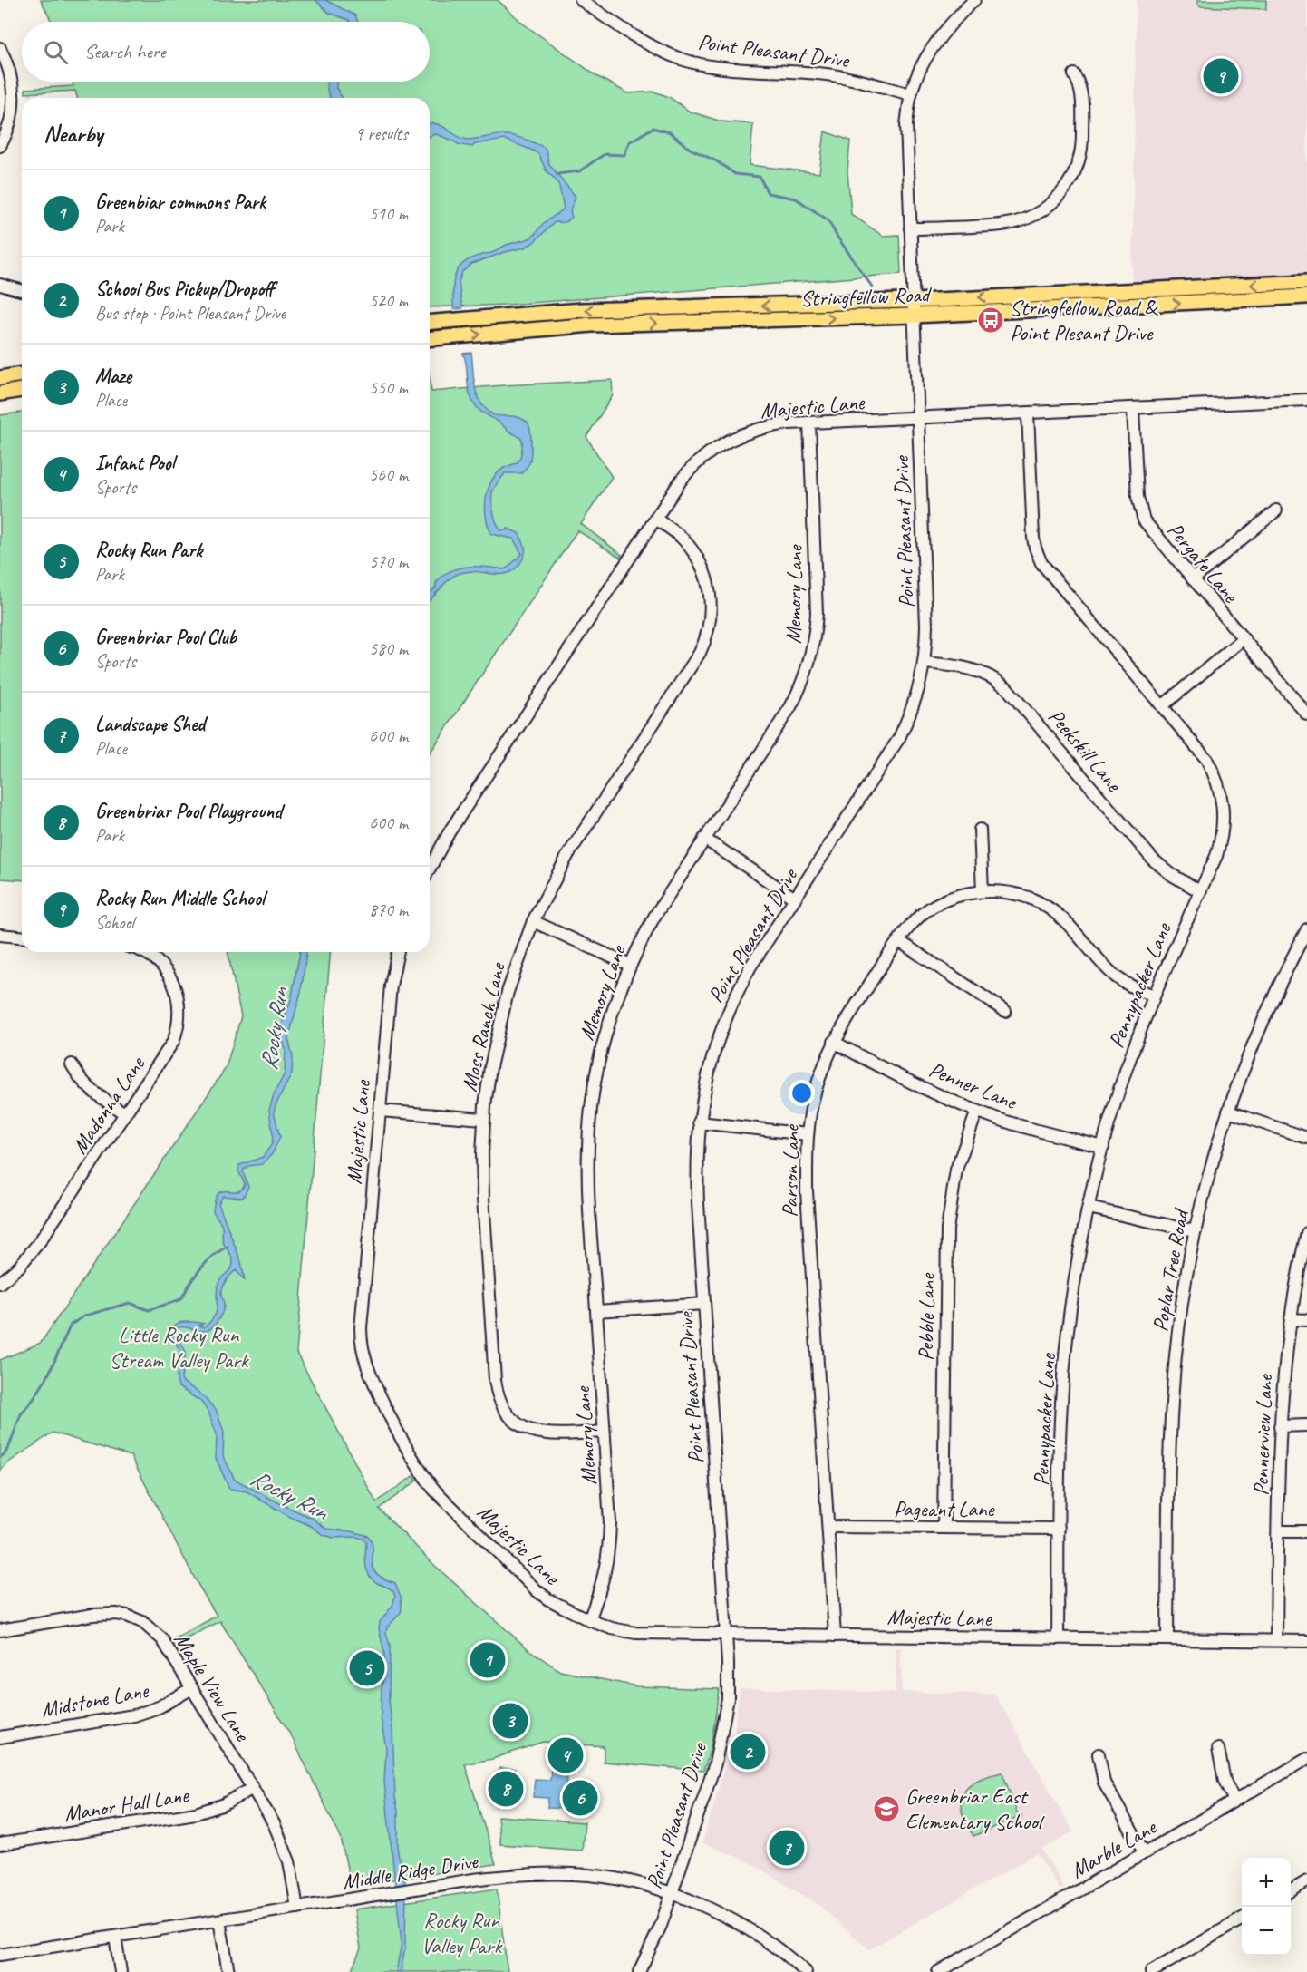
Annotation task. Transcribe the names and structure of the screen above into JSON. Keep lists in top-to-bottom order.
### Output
{
  "streets": {
    "main road": ["Stringfellow Road"],
    "street": [
      "Point Pleasant Drive",
      "Majestic Lane",
      "Pergate Lane",
      "Memory Lane",
      "Peekskill Lane",
      "Pennypacker Lane",
      "Moss Ranch Lane",
      "Penner Lane",
      "Madonna Lane",
      "Parson Lane",
      "Poplar Tree Road",
      "Pebble Lane",
      "Pennerview Lane",
      "Pageant Lane",
      "Maple View Lane",
      "Midstone Lane",
      "Manor Hall Lane",
      "Marble Lane",
      "Middle Ridge Drive"
    ]
  },
  "crossings": [
    ["Point Pleasant Drive", "Stringfellow Road"],
    ["Point Pleasant Drive", "Majestic Lane"],
    ["Point Pleasant Drive", "Peekskill Lane"],
    ["Point Pleasant Drive", "Middle Ridge Drive"],
    ["Majestic Lane", "Pergate Lane"],
    ["Majestic Lane", "Memory Lane"],
    ["Majestic Lane", "Pennypacker Lane"],
    ["Majestic Lane", "Moss Ranch Lane"],
    ["Majestic Lane", "Parson Lane"],
    ["Majestic Lane", "Poplar Tree Road"],
    ["Majestic Lane", "Pennerview Lane"],
    ["Memory Lane", "Moss Ranch Lane"],
    ["Peekskill Lane", "Pennypacker Lane"],
    ["Pennypacker Lane", "Penner Lane"],
    ["Pennypacker Lane", "Parson Lane"],
    ["Pennypacker Lane", "Pageant Lane"],
    ["Penner Lane", "Parson Lane"],
    ["Penner Lane", "Pebble Lane"],
    ["Parson Lane", "Pageant Lane"],
    ["Pebble Lane", "Pageant Lane"],
    ["Maple View Lane", "Midstone Lane"],
    ["Maple View Lane", "Manor Hall Lane"],
    ["Maple View Lane", "Middle Ridge Drive"]
  ],
  "water": ["Rocky Run"],
  "parks": ["Little Rocky Run Stream Valley Park", "Rocky Run Valley Park"],
  "places": {
    "bus stop": ["Stringfellow Road & Point Plesant Drive"],
    "school or university": ["Greenbriar East Elementary School"]
  },
  "page": {
    "search": "Search here",
    "pins": [
      "9",
      "1",
      "5",
      "3",
      "2",
      "4",
      "8",
      "6",
      "7"
    ],
    "heading": ["Nearby", "9 results"],
    "list": [
      {
        "mark": "1",
        "name": "Greenbiar commons Park",
        "note": "Park",
        "value": "510 m"
      },
      {
        "mark": "2",
        "name": "School Bus Pickup/Dropoff",
        "note": "Bus stop · Point Pleasant Drive",
        "value": "520 m"
      },
      {
        "mark": "3",
        "name": "Maze",
        "note": "Place",
        "value": "550 m"
      },
      {
        "mark": "4",
        "name": "Infant Pool",
        "note": "Sports",
        "value": "560 m"
      },
      {
        "mark": "5",
        "name": "Rocky Run Park",
        "note": "Park",
        "value": "570 m"
      },
      {
        "mark": "6",
        "name": "Greenbriar Pool Club",
        "note": "Sports",
        "value": "580 m"
      },
      {
        "mark": "7",
        "name": "Landscape Shed",
        "note": "Place",
        "value": "600 m"
      },
      {
        "mark": "8",
        "name": "Greenbriar Pool Playground",
        "note": "Park",
        "value": "600 m"
      },
      {
        "mark": "9",
        "name": "Rocky Run Middle School",
        "note": "School",
        "value": "870 m"
      }
    ],
    "map_buttons": ["+", "−"]
  }
}
